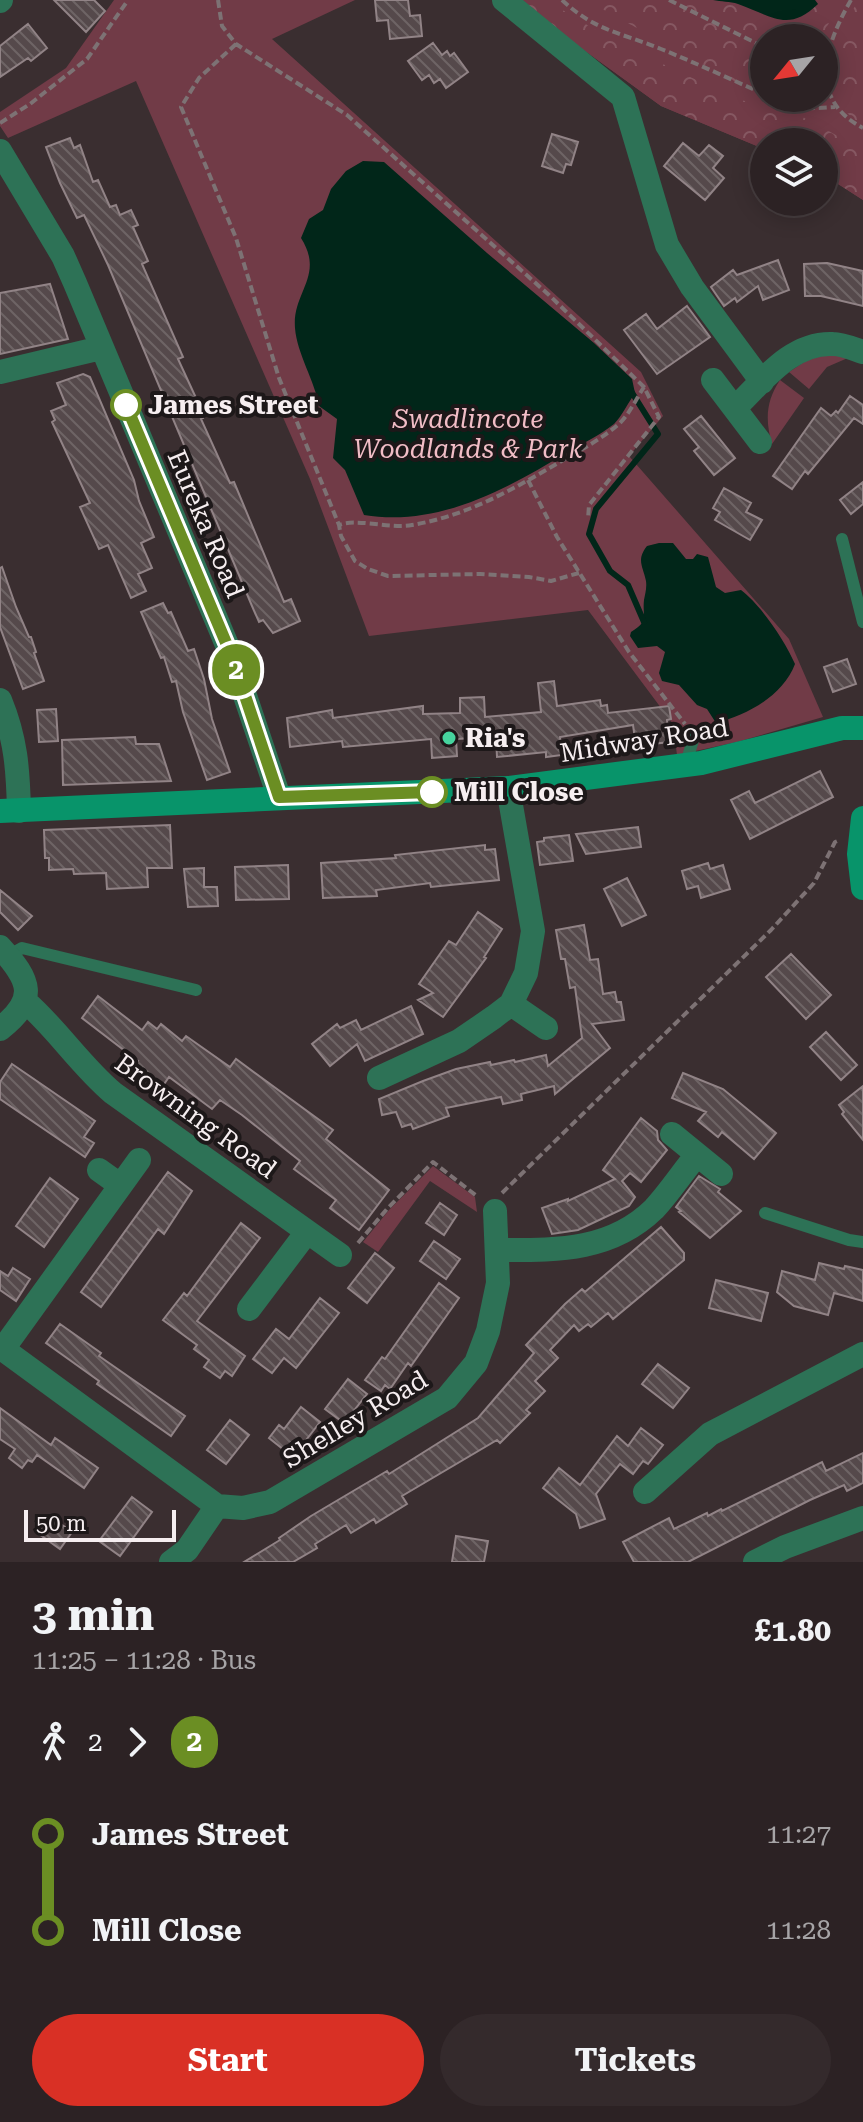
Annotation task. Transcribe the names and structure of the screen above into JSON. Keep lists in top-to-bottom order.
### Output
{
  "streets": {
    "main road": ["Midway Road"],
    "street": ["Eureka Road", "Browning Road", "Shelley Road"]
  },
  "crossings": [
    ["Eureka Road", "Midway Road"]
  ],
  "parks": ["Swadlincote Woodlands & Park"],
  "places": ["James Street", "Ria's", "Mill Close"],
  "lines": ["bus line 2"],
  "scale_bar": "50 m",
  "north": "bottom left",
  "page": {
    "on_map": "2",
    "scale": "50 m",
    "heading": ["3 min", "11:25 – 11:28 · Bus", "£1.80"],
    "legs": ["2", "2"],
    "list": [
      {
        "name": "James Street",
        "value": "11:27"
      },
      {
        "name": "Mill Close",
        "value": "11:28"
      }
    ],
    "buttons": ["Start", "Tickets"]
  }
}
